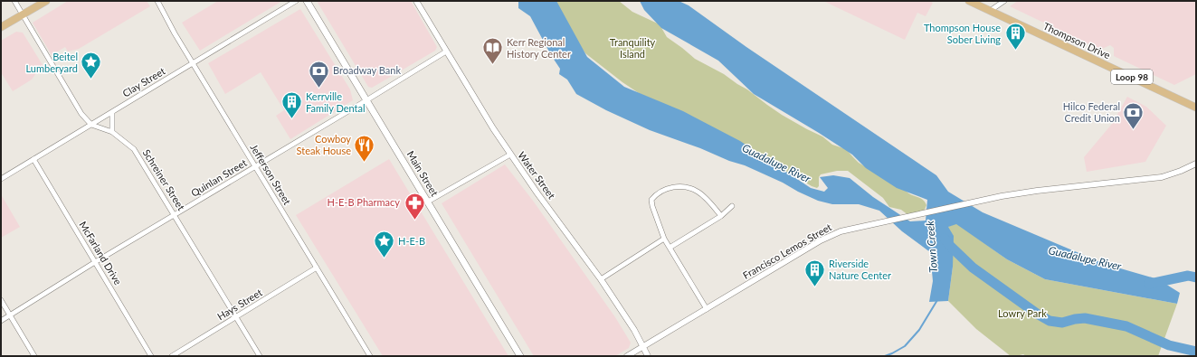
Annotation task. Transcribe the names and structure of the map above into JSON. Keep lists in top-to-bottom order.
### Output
{
  "streets": {
    "main road": ["Thompson Drive", "Loop 98", "Main Street"],
    "street": [
      "Clay Street",
      "Jefferson Street",
      "Water Street",
      "Quinlan Street",
      "Schreiner Street",
      "Francisco Lemos Street",
      "McFarland Drive",
      "Hays Street"
    ]
  },
  "crossings": [
    ["Clay Street", "Jefferson Street"],
    ["Clay Street", "Schreiner Street"],
    ["Clay Street", "McFarland Drive"],
    ["Main Street", "Quinlan Street"],
    ["Jefferson Street", "Quinlan Street"],
    ["Jefferson Street", "Hays Street"],
    ["Water Street", "Quinlan Street"],
    ["Water Street", "Francisco Lemos Street"],
    ["Quinlan Street", "Schreiner Street"],
    ["Quinlan Street", "McFarland Drive"],
    ["Schreiner Street", "Hays Street"]
  ],
  "water": ["Guadalupe River", "Town Creek"],
  "parks": ["Tranquility Island", "Lowry Park"],
  "places": {
    "building": ["Thompson House Sober Living", "Kerrville Family Dental", "Riverside Nature Center"],
    "library": ["Kerr Regional History Center"],
    "place": ["Beitel Lumberyard", "H-E-B"],
    "bank": ["Broadway Bank", "Hilco Federal Credit Union"],
    "restaurant": ["Cowboy Steak House"],
    "pharmacy": ["H-E-B Pharmacy"]
  }
}
